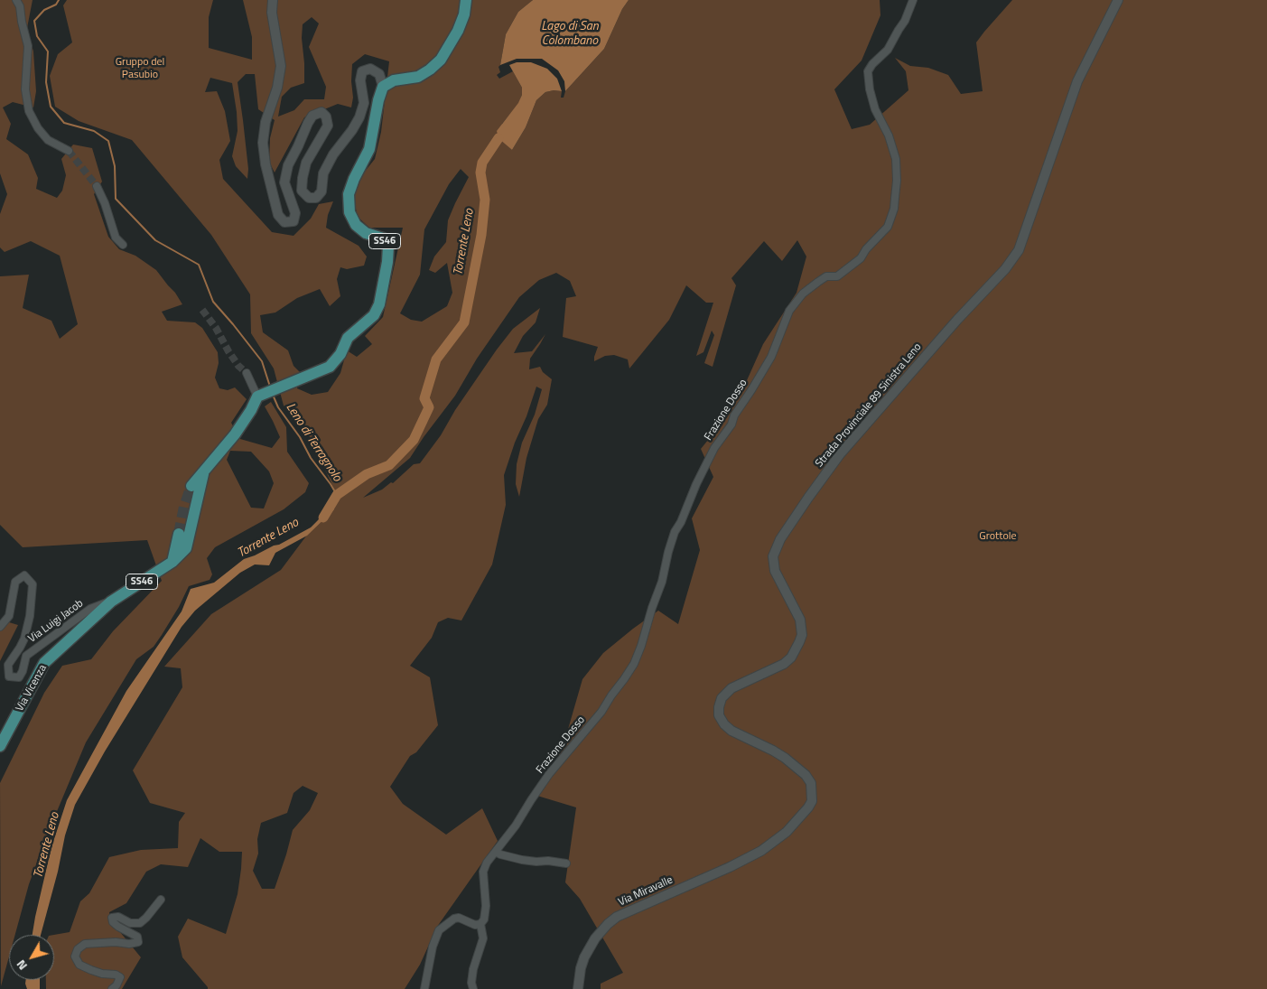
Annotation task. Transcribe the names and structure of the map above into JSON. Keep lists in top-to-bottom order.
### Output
{
  "streets": {
    "main road": ["SS46", "Via Vicenza"],
    "street": [
      "Strada Provinciale 89 Sinistra Leno",
      "Frazione Dosso",
      "Via Luigi Jacob",
      "Via Miravalle"
    ]
  },
  "crossings": [
    ["SS46", "Via Luigi Jacob"],
    ["SS46", "Via Vicenza"],
    ["Strada Provinciale 89 Sinistra Leno", "Via Miravalle"],
    ["Via Luigi Jacob", "Via Vicenza"]
  ],
  "water": ["Lago di San Colombano", "Torrente Leno", "Leno di Terragnolo"],
  "parks": ["Gruppo del Pasubio", "Grottole"],
  "north": "bottom left"
}
